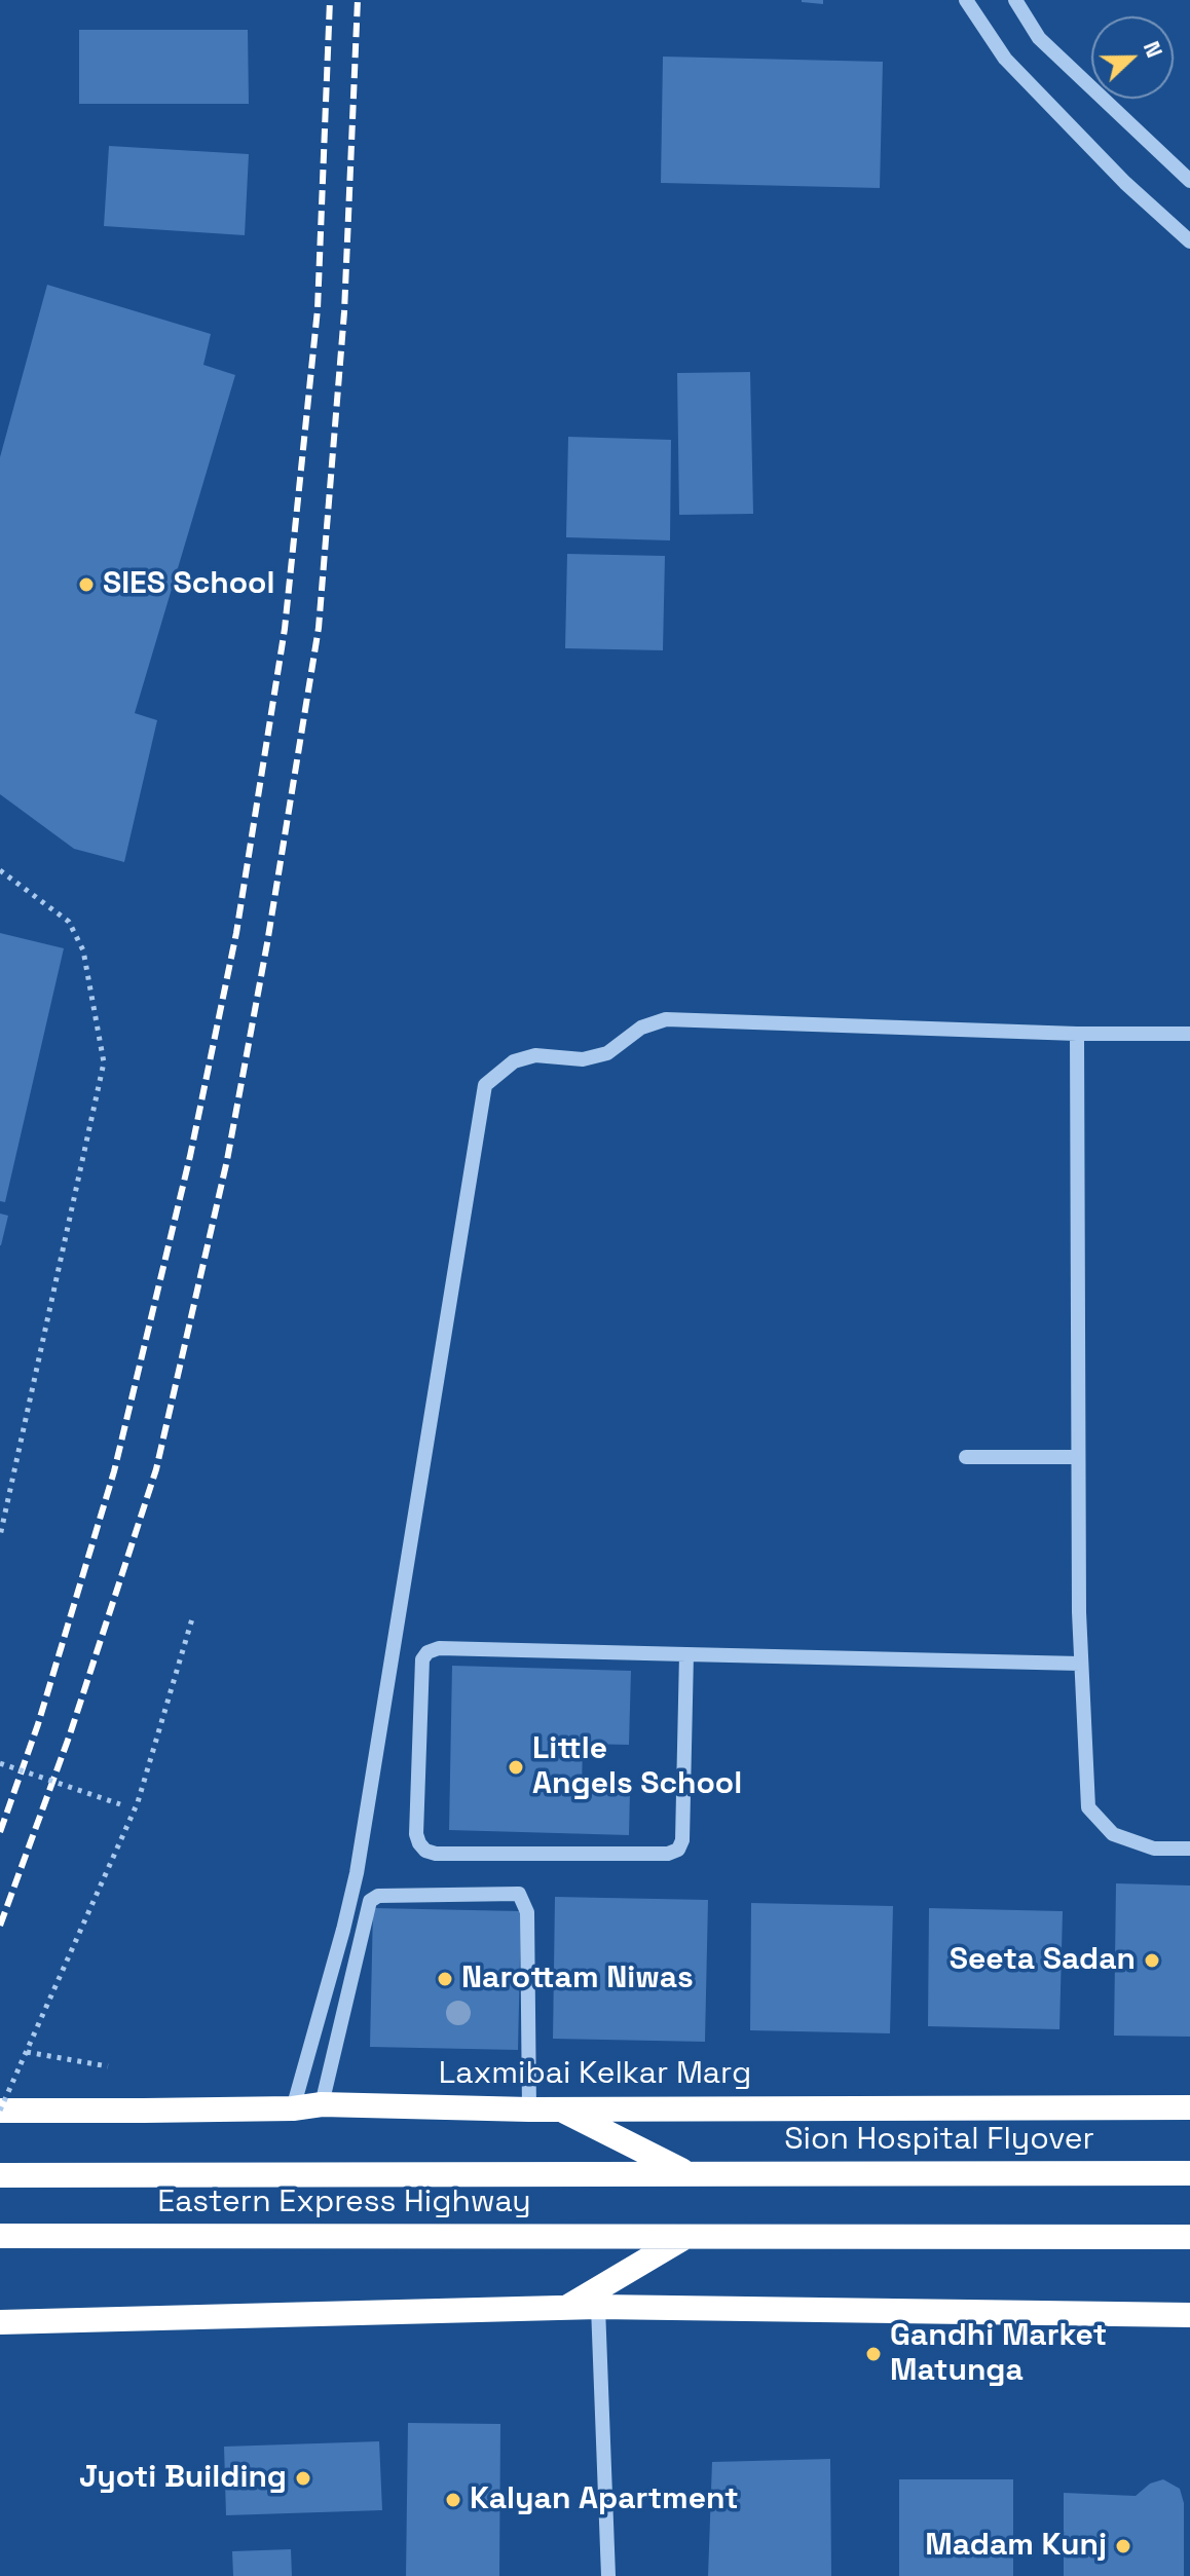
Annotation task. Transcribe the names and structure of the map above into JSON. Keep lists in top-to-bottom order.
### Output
{
  "streets": {
    "highway": ["Laxmibai Kelkar Marg", "Sion Hospital Flyover", "Eastern Express Highway"]
  },
  "crossings": [
    ["Sion Hospital Flyover", "Eastern Express Highway"]
  ],
  "places": [
    "SIES School",
    "Little Angels School",
    "Seeta Sadan",
    "Narottam Niwas",
    "Gandhi Market Matunga",
    "Jyoti Building",
    "Kalyan Apartment",
    "Madam Kunj"
  ],
  "north": "right"
}
